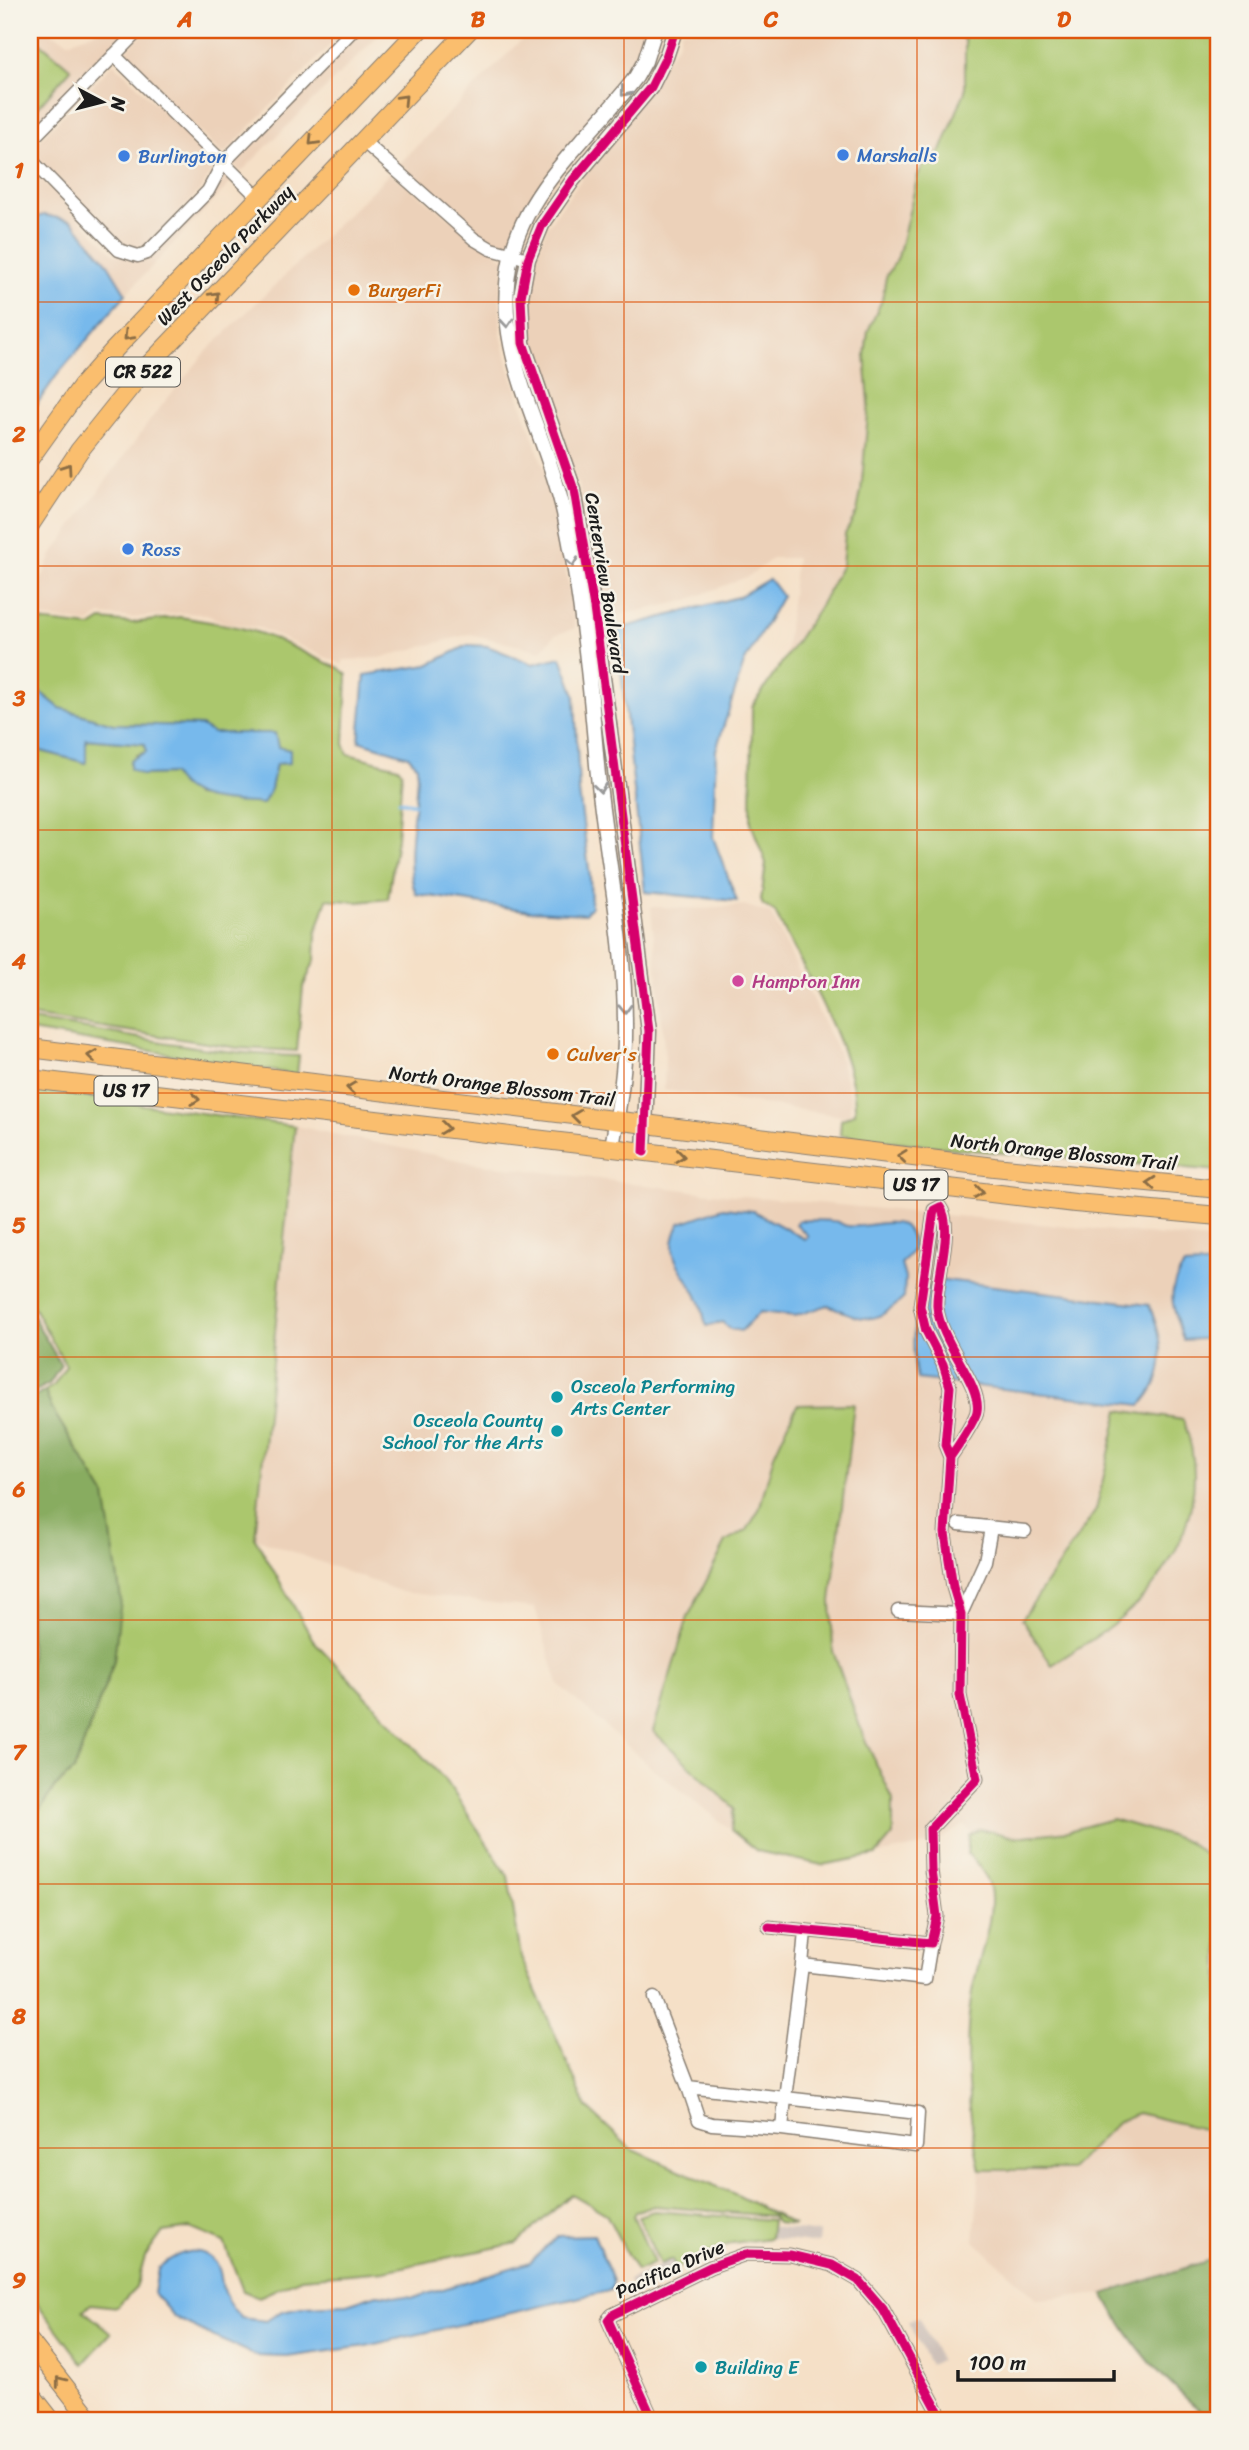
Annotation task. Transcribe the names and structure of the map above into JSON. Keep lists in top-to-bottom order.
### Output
{
  "streets": {
    "main road": [
      "West Osceola Parkway",
      "CR 522",
      "North Orange Blossom Trail",
      "US 17"
    ],
    "street": ["Centerview Boulevard", "Pacifica Drive"]
  },
  "crossings": [
    ["Centerview Boulevard", "North Orange Blossom Trail"],
    ["Centerview Boulevard", "US 17"]
  ],
  "places": [
    "Marshalls",
    "Burlington",
    "BurgerFi",
    "Ross",
    "Hampton Inn",
    "Culver's",
    "Osceola Performing Arts Center",
    "Osceola County School for the Arts",
    "Building E"
  ],
  "scale_bar": "100 m",
  "north": "right",
  "grid": {
    "columns": [
      "A",
      "B",
      "C",
      "D"
    ],
    "rows": [
      "1",
      "2",
      "3",
      "4",
      "5",
      "6",
      "7",
      "8",
      "9"
    ]
  }
}
